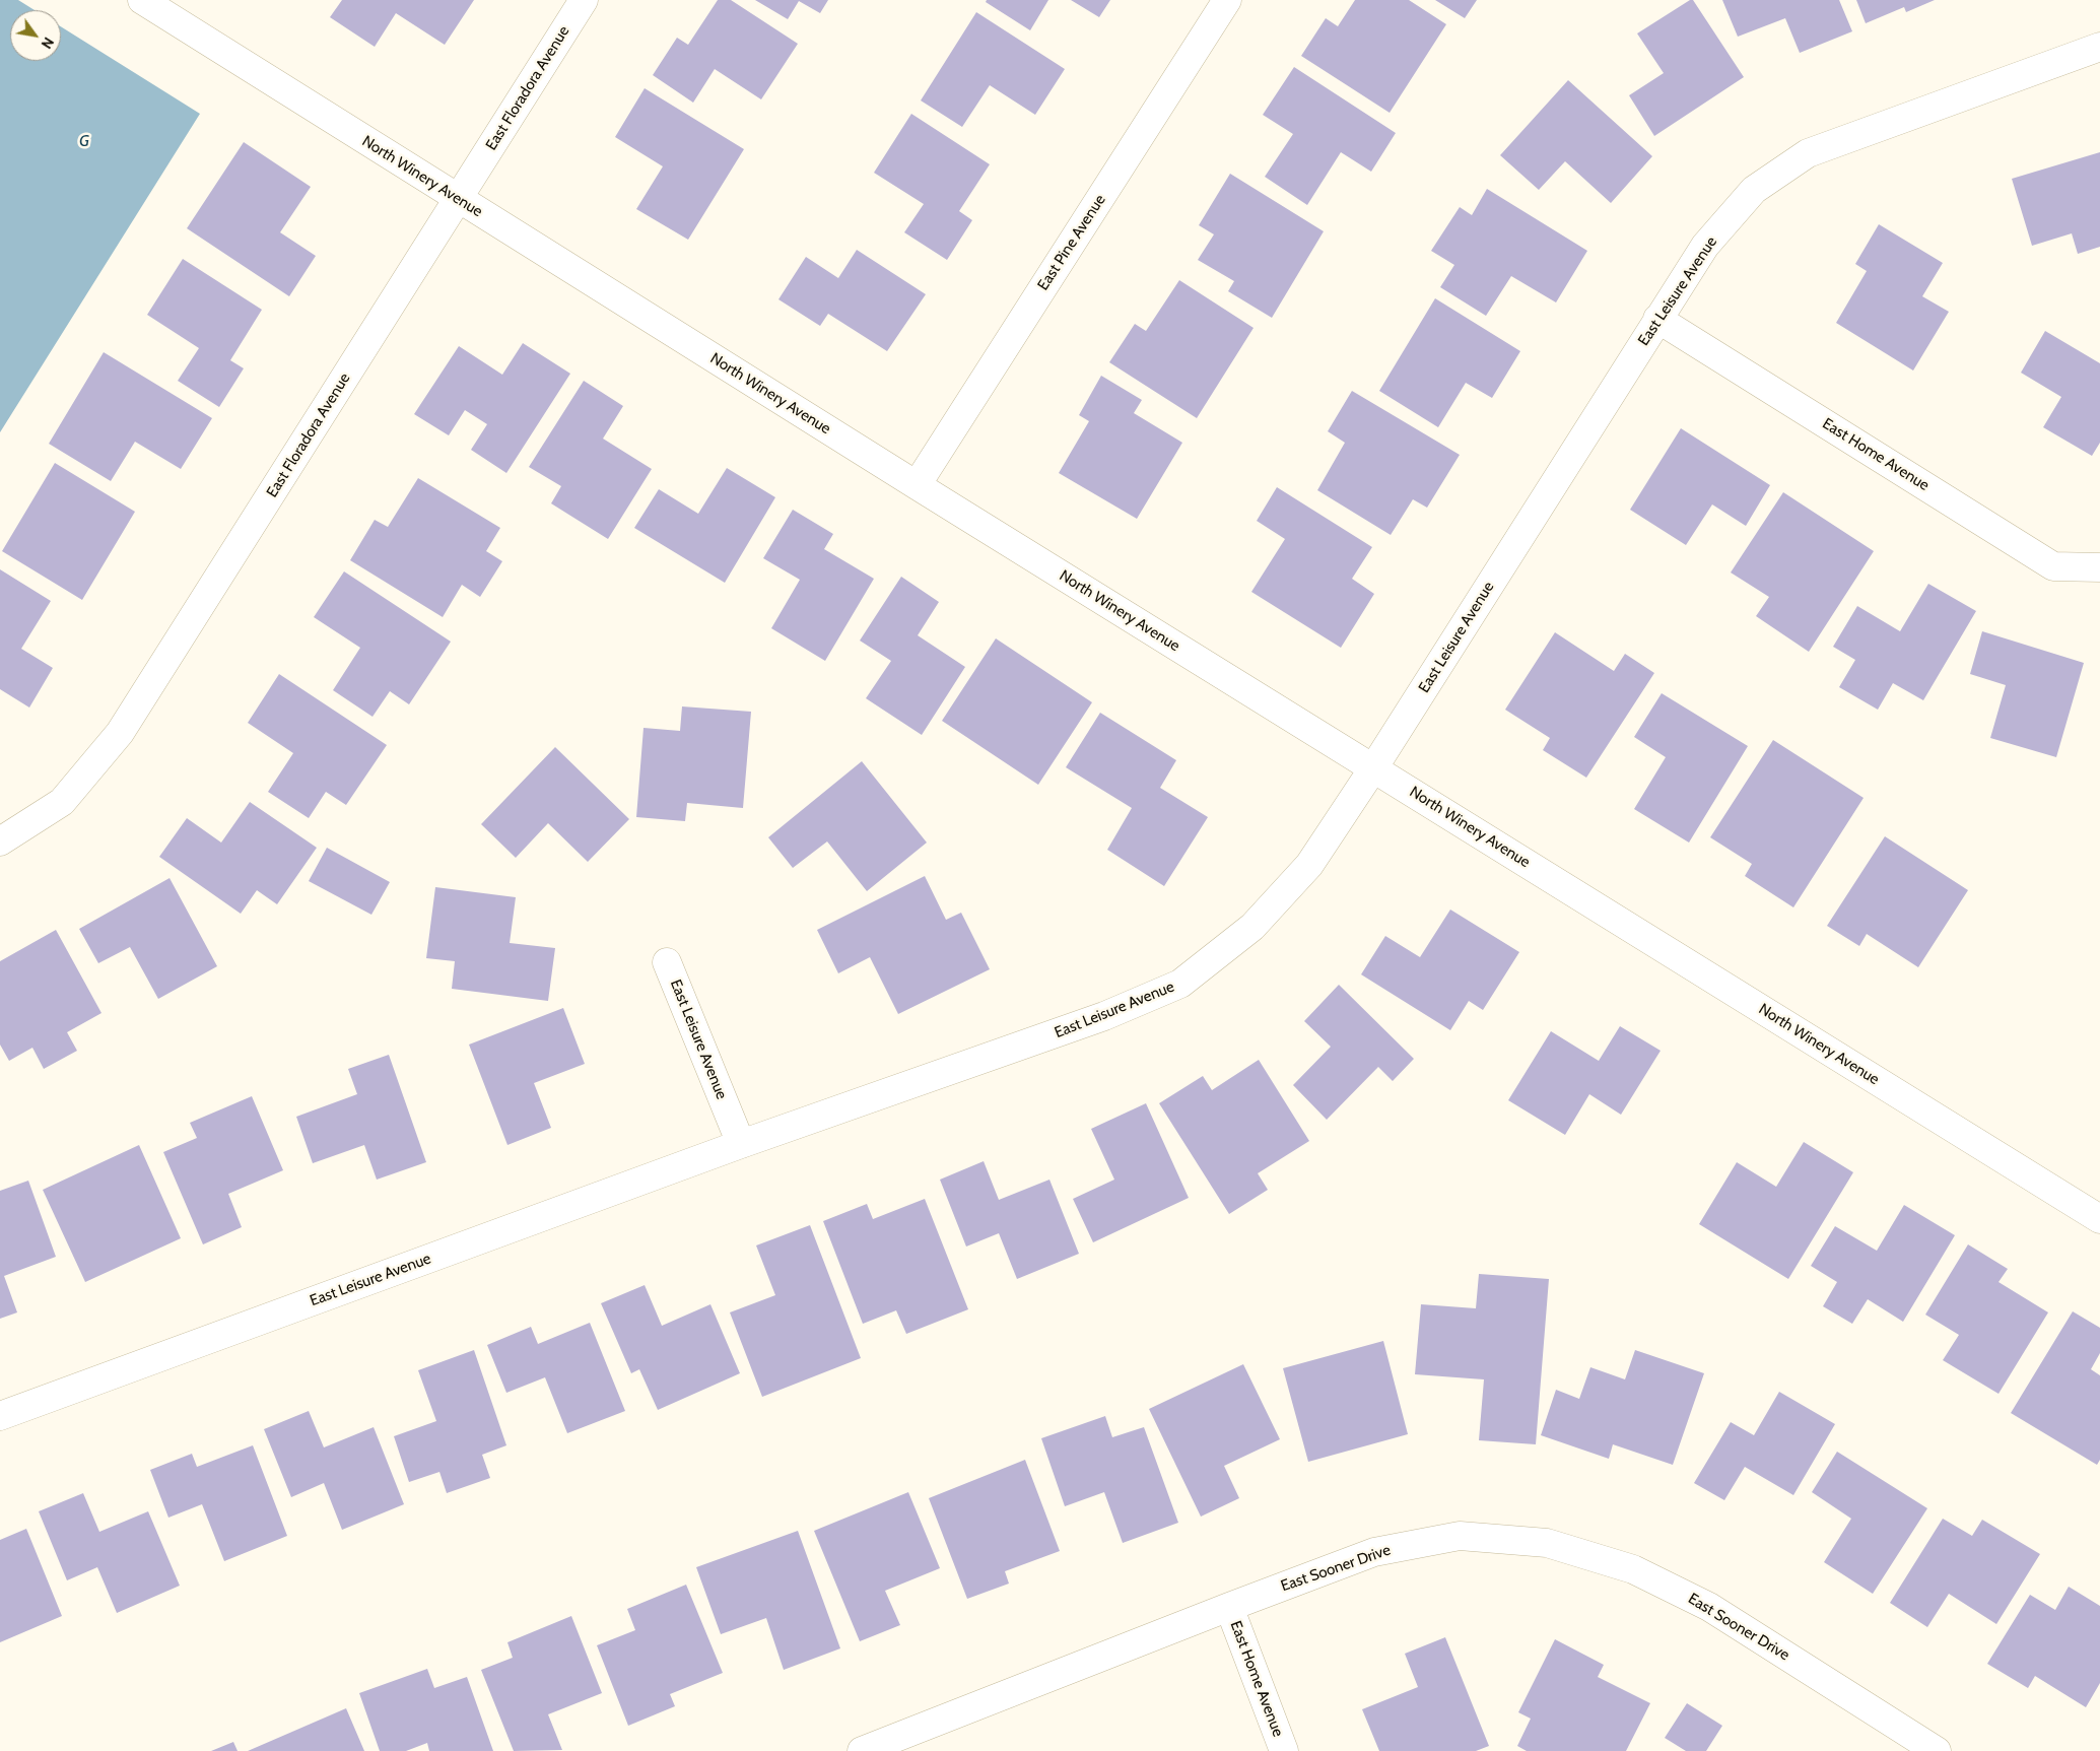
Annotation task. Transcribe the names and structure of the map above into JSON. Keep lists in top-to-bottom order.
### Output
{
  "streets": {
    "street": [
      "East Floradora Avenue",
      "North Winery Avenue",
      "East Pine Avenue",
      "East Leisure Avenue",
      "East Home Avenue",
      "East Sooner Drive"
    ]
  },
  "crossings": [
    ["East Floradora Avenue", "North Winery Avenue"],
    ["North Winery Avenue", "East Pine Avenue"],
    ["North Winery Avenue", "East Leisure Avenue"],
    ["East Leisure Avenue", "East Home Avenue"],
    ["East Home Avenue", "East Sooner Drive"]
  ],
  "water": ["G"],
  "north": "bottom right"
}
